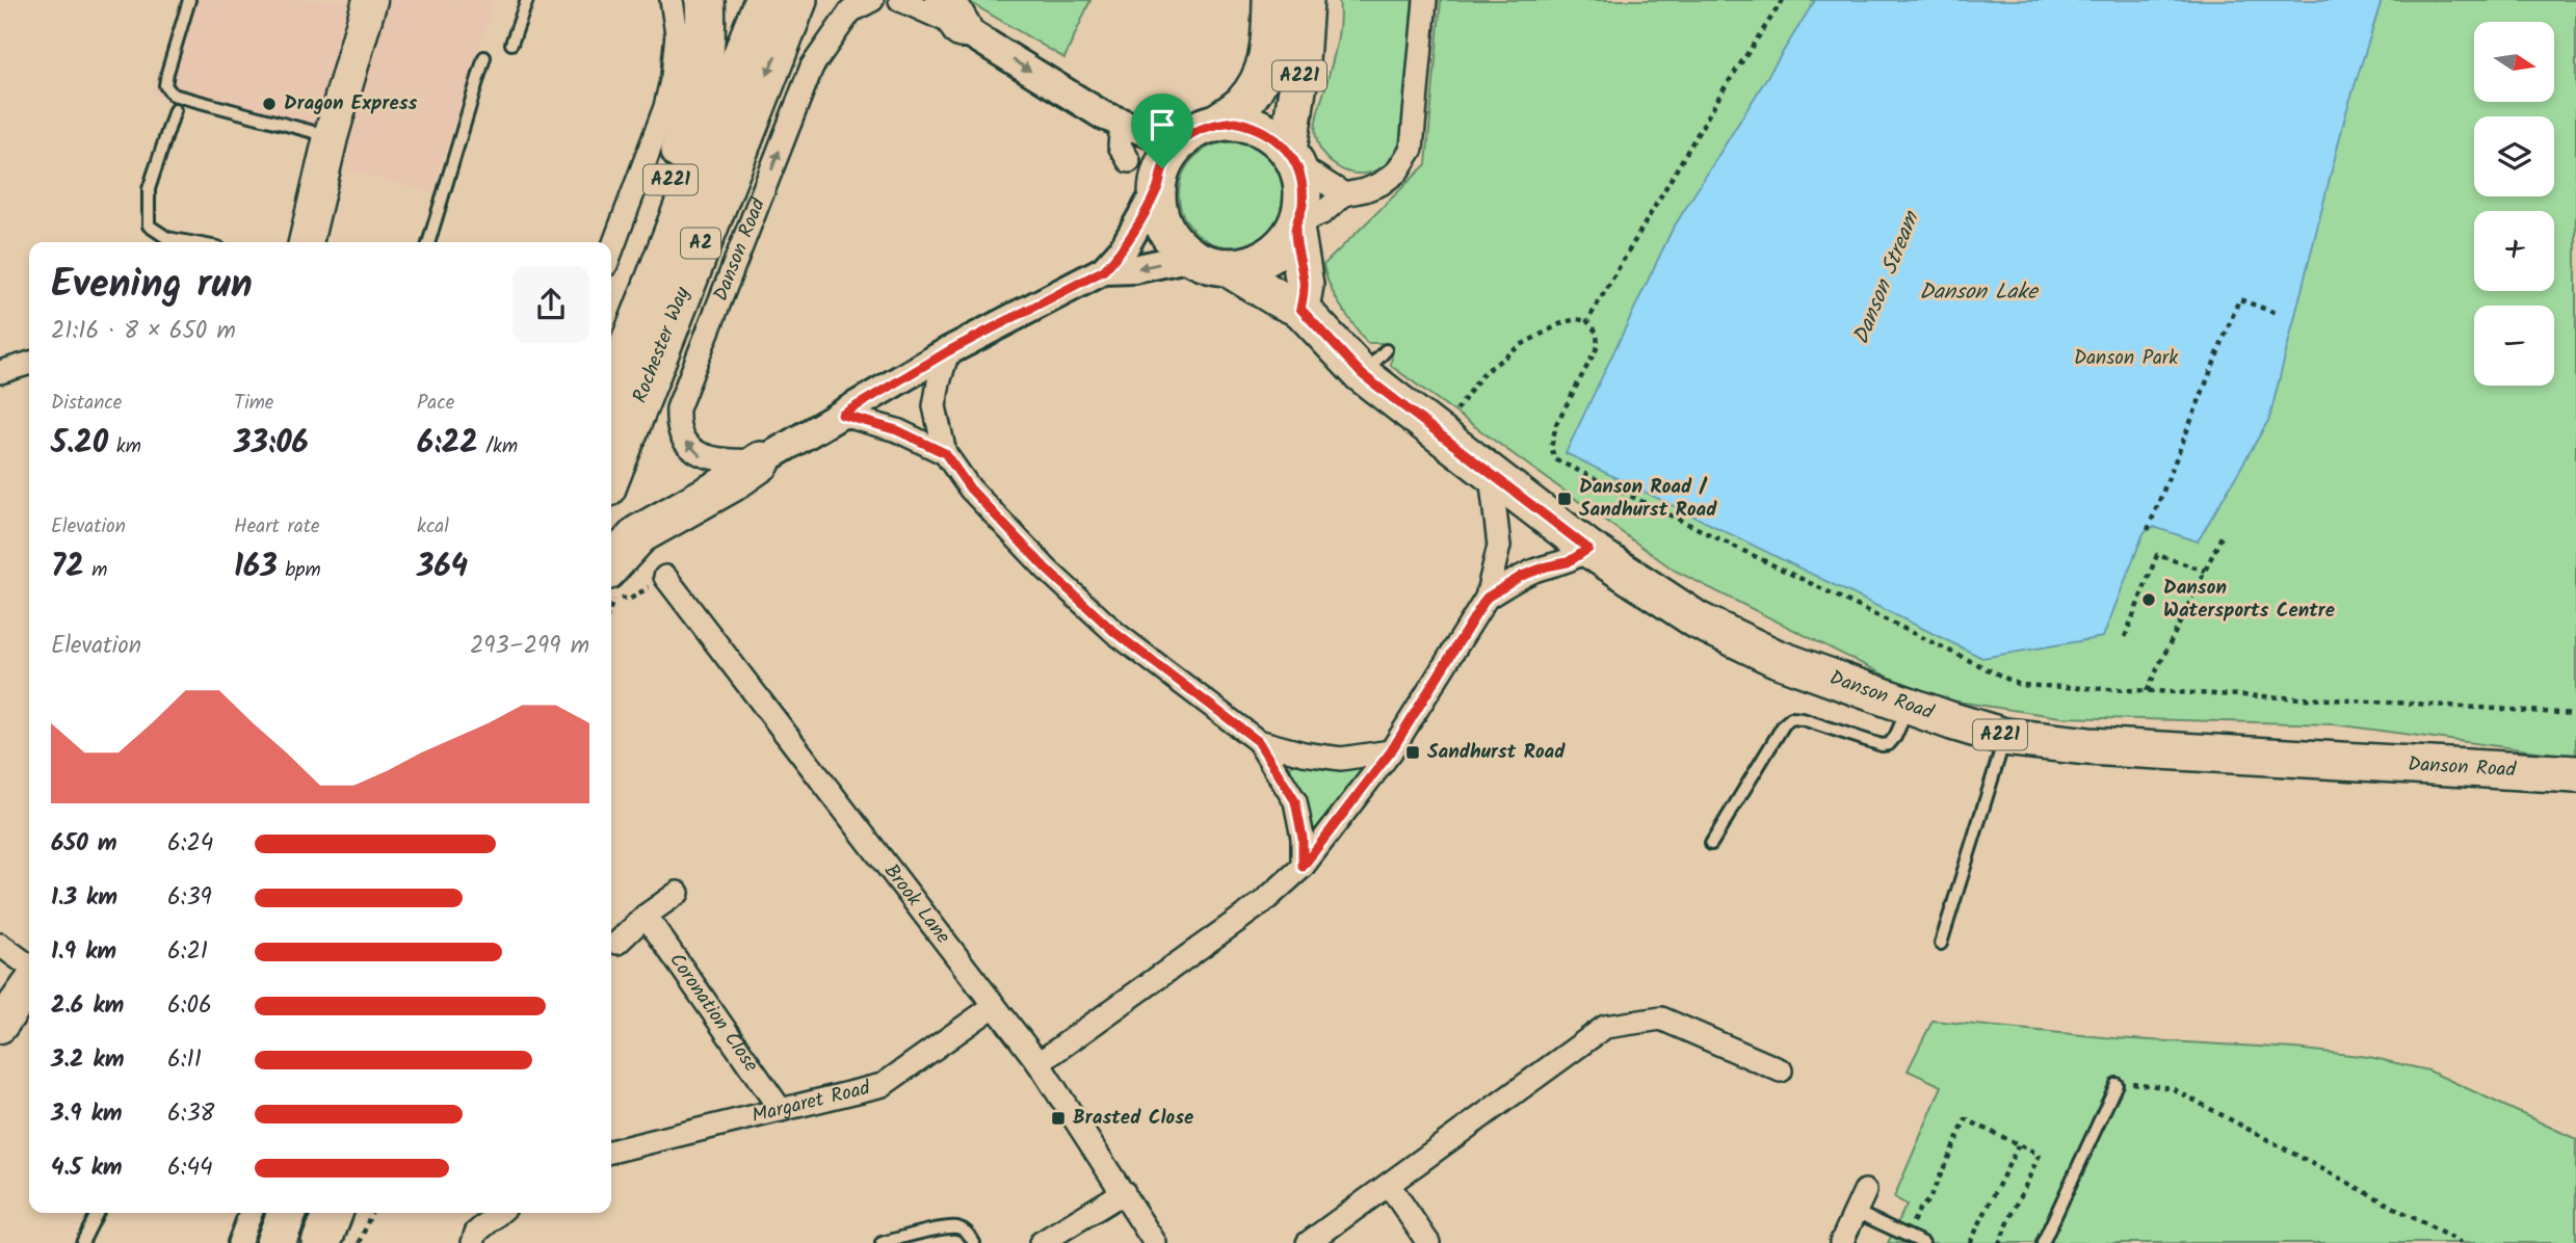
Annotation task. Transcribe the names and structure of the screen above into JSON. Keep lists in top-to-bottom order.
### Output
{
  "streets": {
    "highway": ["A221", "A2", "Rochester Way"],
    "main road": ["Danson Road"],
    "street": ["Brook Lane", "Coronation Close", "Margaret Road"]
  },
  "crossings": [
    ["A221", "Danson Road"],
    ["Brook Lane", "Margaret Road"],
    ["Coronation Close", "Margaret Road"]
  ],
  "water": ["Danson Stream", "Danson Lake"],
  "parks": ["Danson Park"],
  "places": {
    "other": ["Dragon Express", "Danson Watersports Centre"],
    "transit": ["Danson Road / Sandhurst Road", "Sandhurst Road", "Brasted Close"]
  },
  "north": "right",
  "page": {
    "map_buttons": ["+", "−"],
    "heading": ["Evening run", "21:16 · 8 × 650 m"],
    "stats": [
      ["Distance", "5.20 km"],
      ["Time", "33:06"],
      ["Pace", "6:22 /km"],
      ["Elevation", "72 m"],
      ["Heart rate", "163 bpm"],
      ["kcal", "364"]
    ],
    "chart": ["Elevation", "293–299 m"],
    "list": [
      {
        "name": "650 m",
        "note": "6:24"
      },
      {
        "name": "1.3 km",
        "note": "6:39"
      },
      {
        "name": "1.9 km",
        "note": "6:21"
      },
      {
        "name": "2.6 km",
        "note": "6:06"
      },
      {
        "name": "3.2 km",
        "note": "6:11"
      },
      {
        "name": "3.9 km",
        "note": "6:38"
      },
      {
        "name": "4.5 km",
        "note": "6:44"
      }
    ]
  }
}
